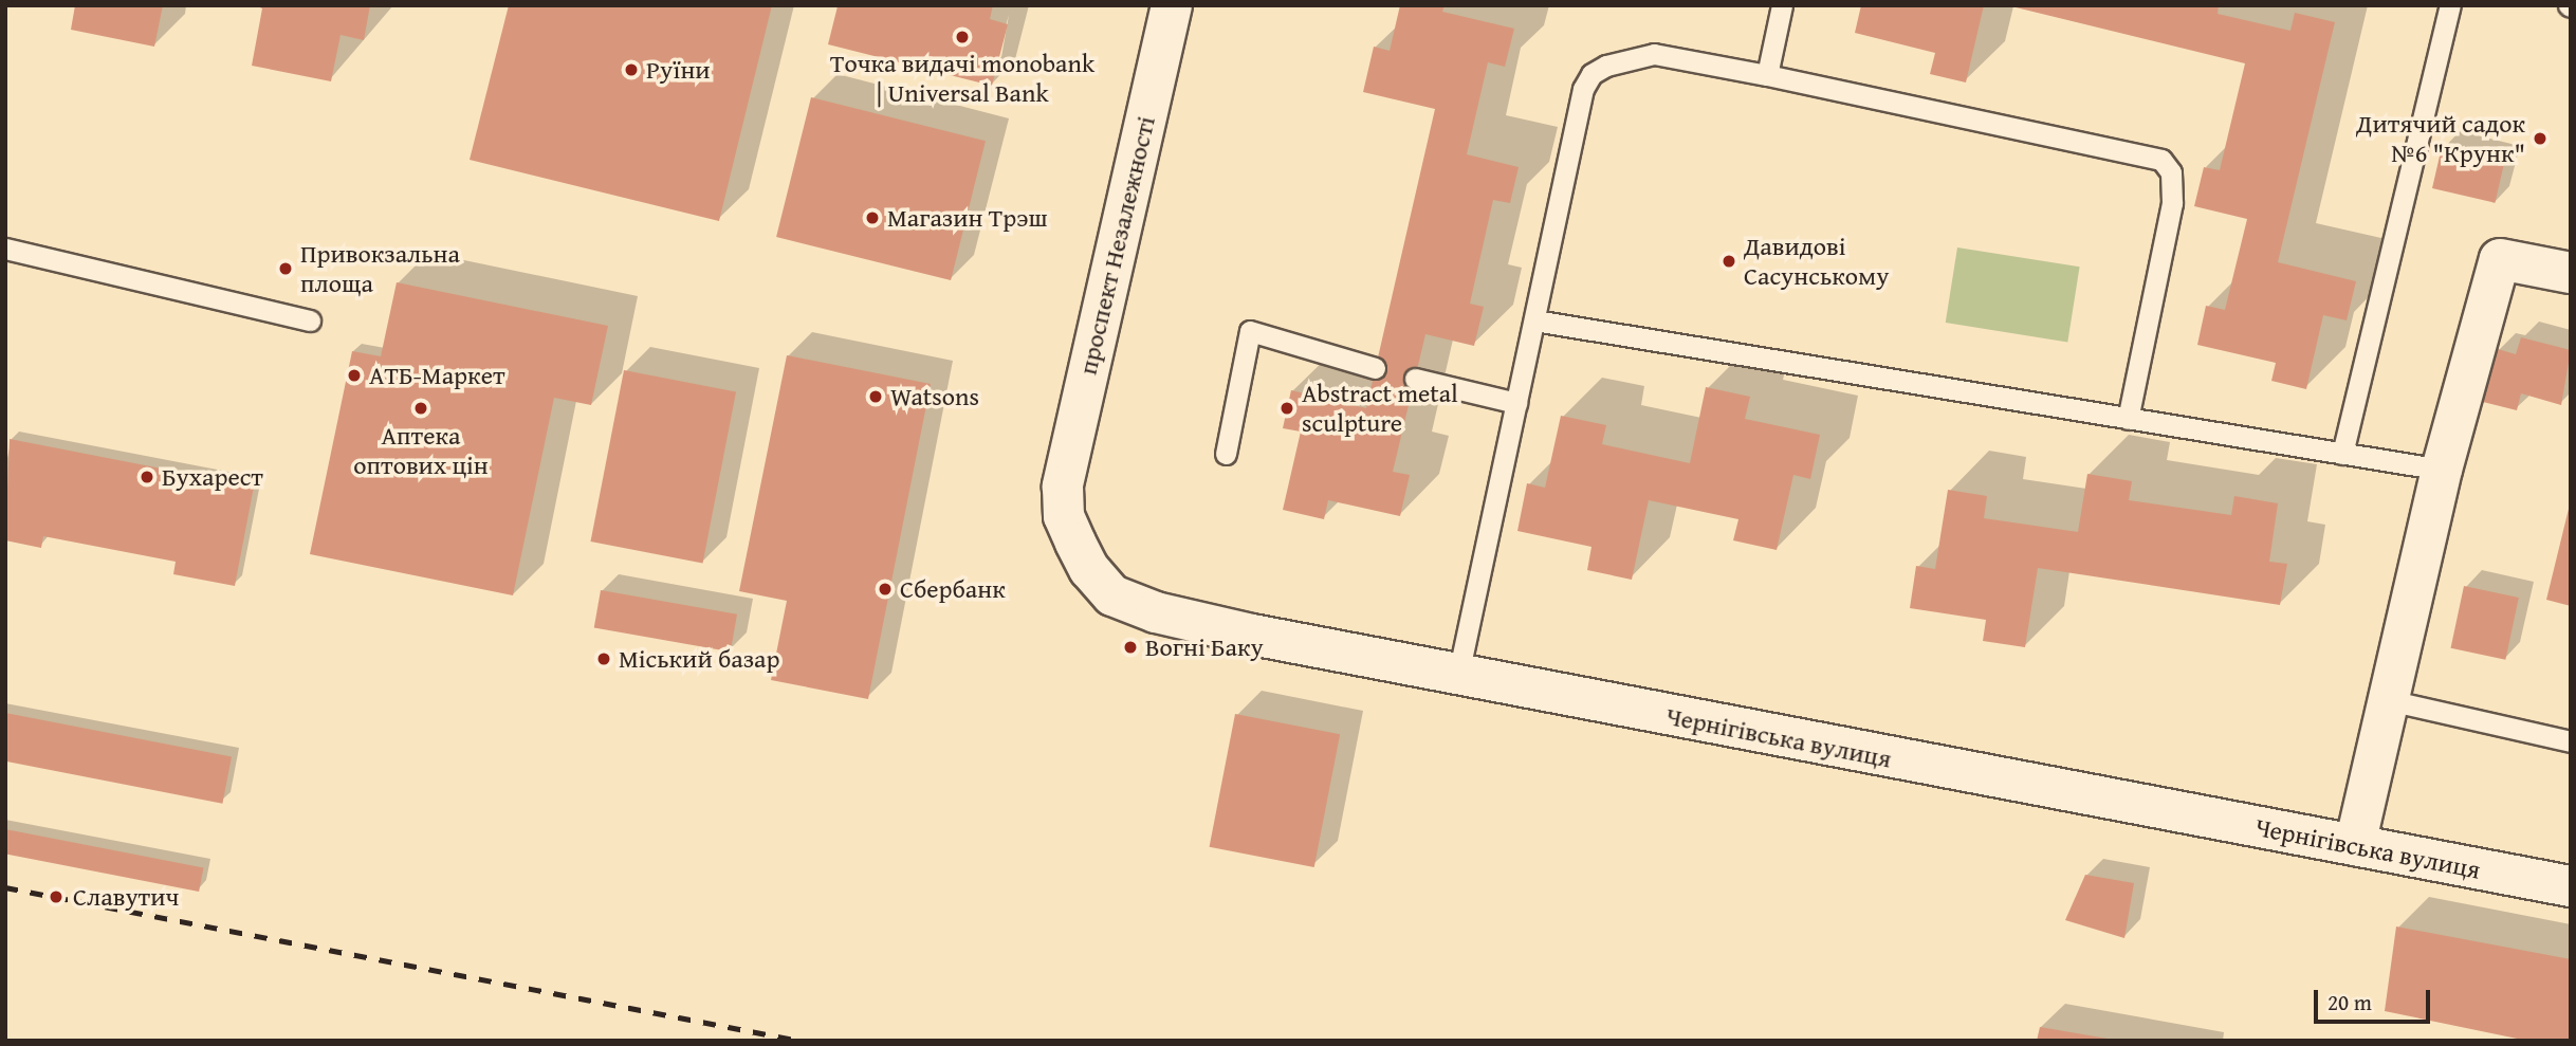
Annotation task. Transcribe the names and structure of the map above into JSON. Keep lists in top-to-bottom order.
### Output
{
  "streets": {
    "street": ["проспект Незалежності", "Чернігівська вулиця"]
  },
  "crossings": [
    ["проспект Незалежності", "Чернігівська вулиця"]
  ],
  "places": [
    "Точка видачі monobank | Universal Bank",
    "Руїни",
    "Дитячий садок №6 \"Крунк\"",
    "Магазин Трэш",
    "Давидові Сасунському",
    "Привокзальна площа",
    "АТБ-Маркет",
    "Watsons",
    "Аптека оптових цін",
    "Abstract metal sculpture",
    "Бухарест",
    "Сбербанк",
    "Вогні Баку",
    "Міський базар",
    "Славутич"
  ],
  "scale_bar": "20 m"
}
